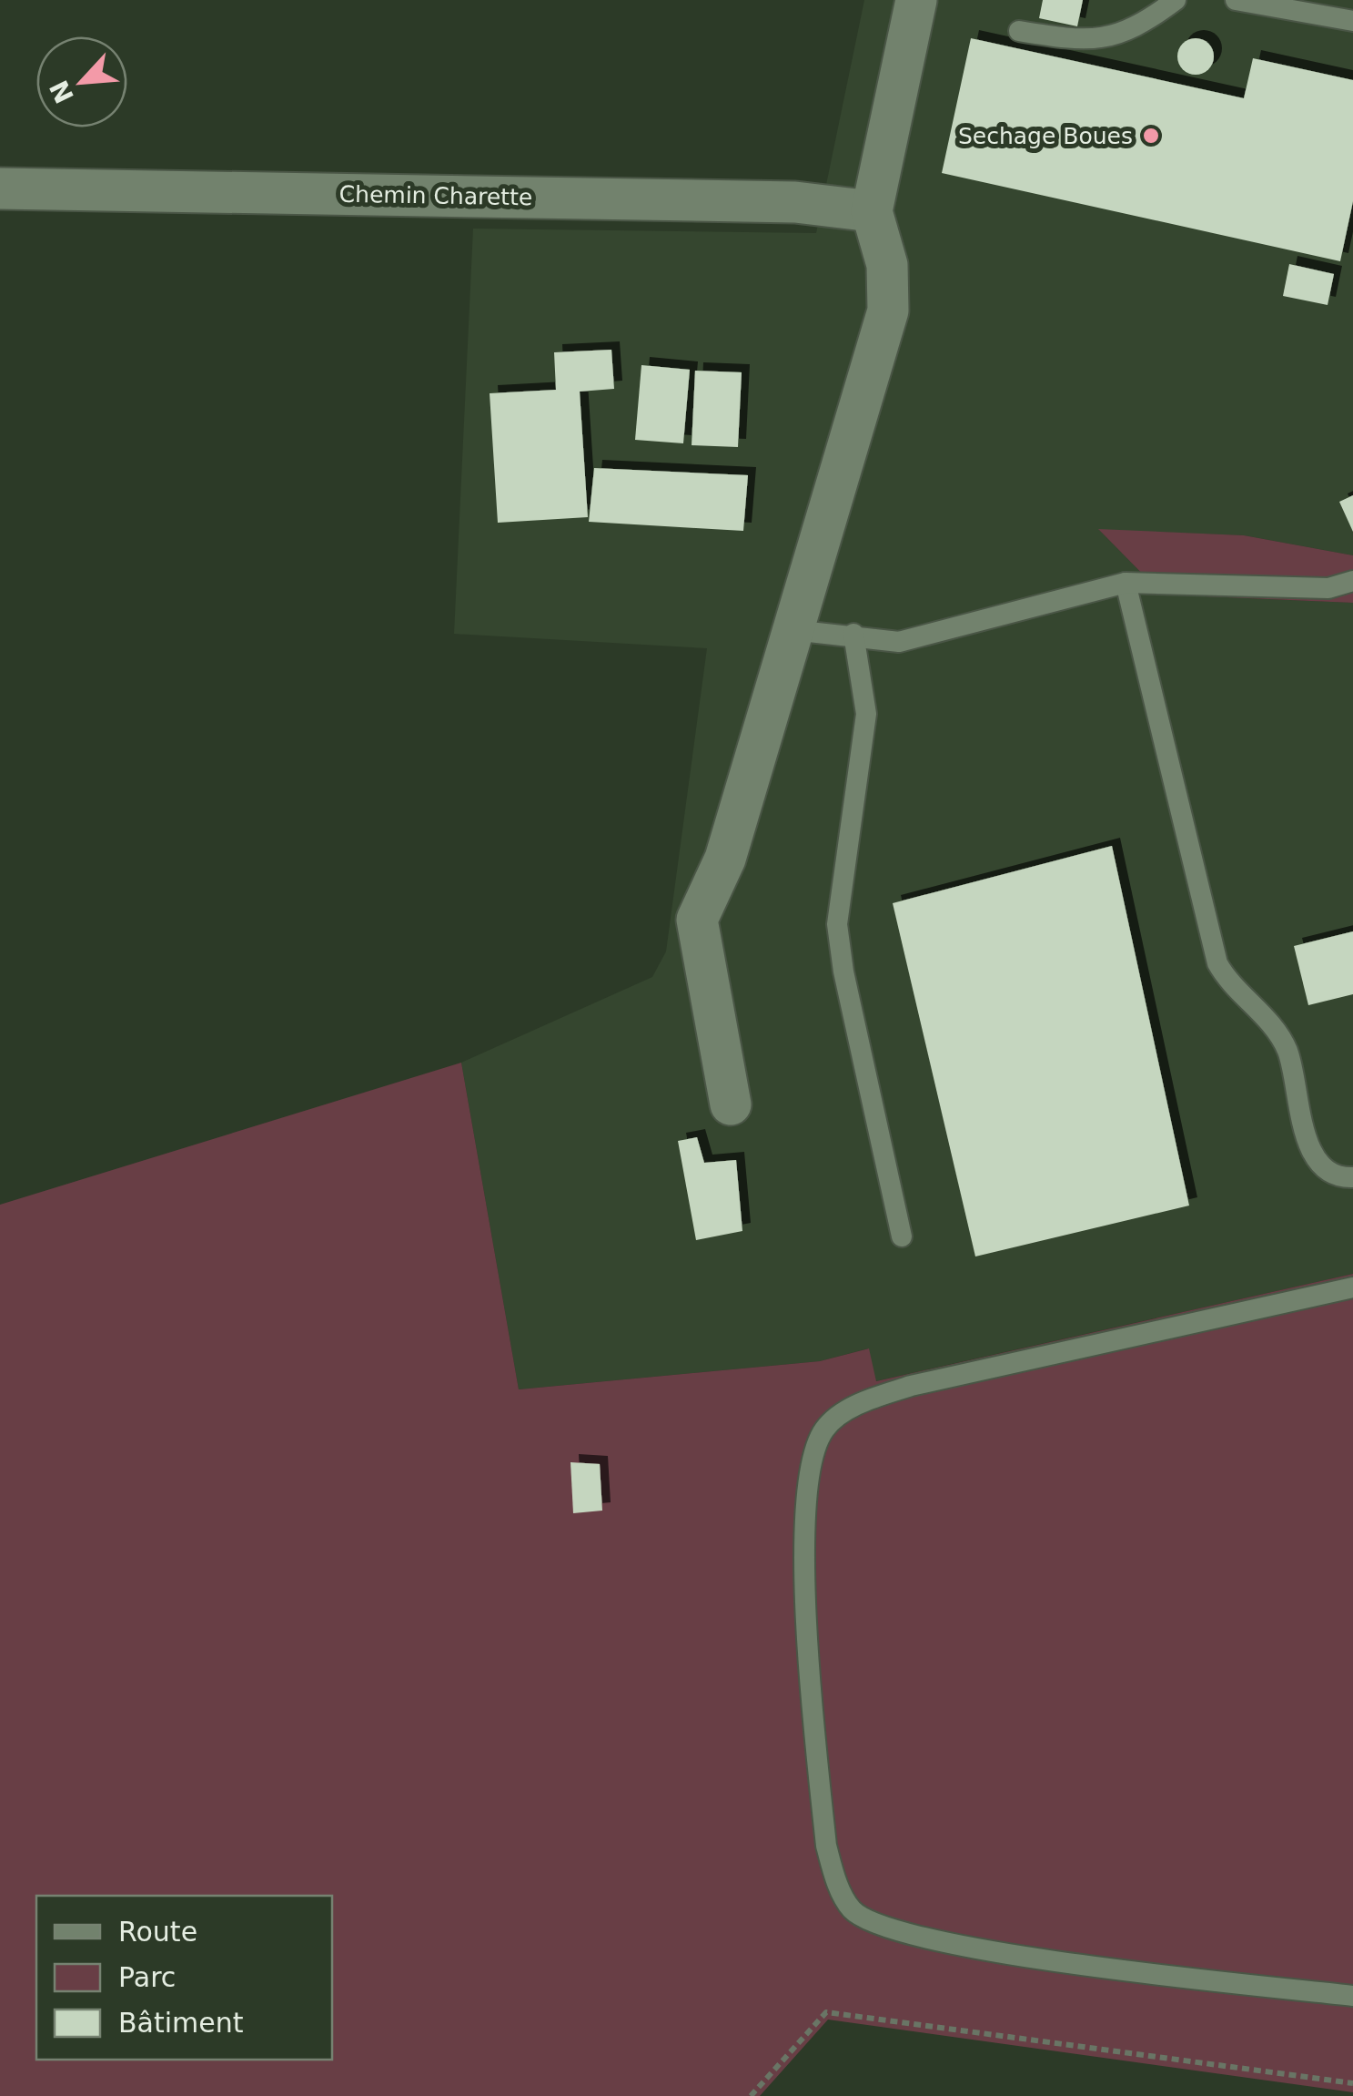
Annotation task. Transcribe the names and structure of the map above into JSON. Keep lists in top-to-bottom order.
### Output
{
  "streets": {
    "street": ["Chemin Charette"]
  },
  "places": ["Sechage Boues"],
  "legend": ["Route", "Parc", "Bâtiment"],
  "north": "bottom left"
}
